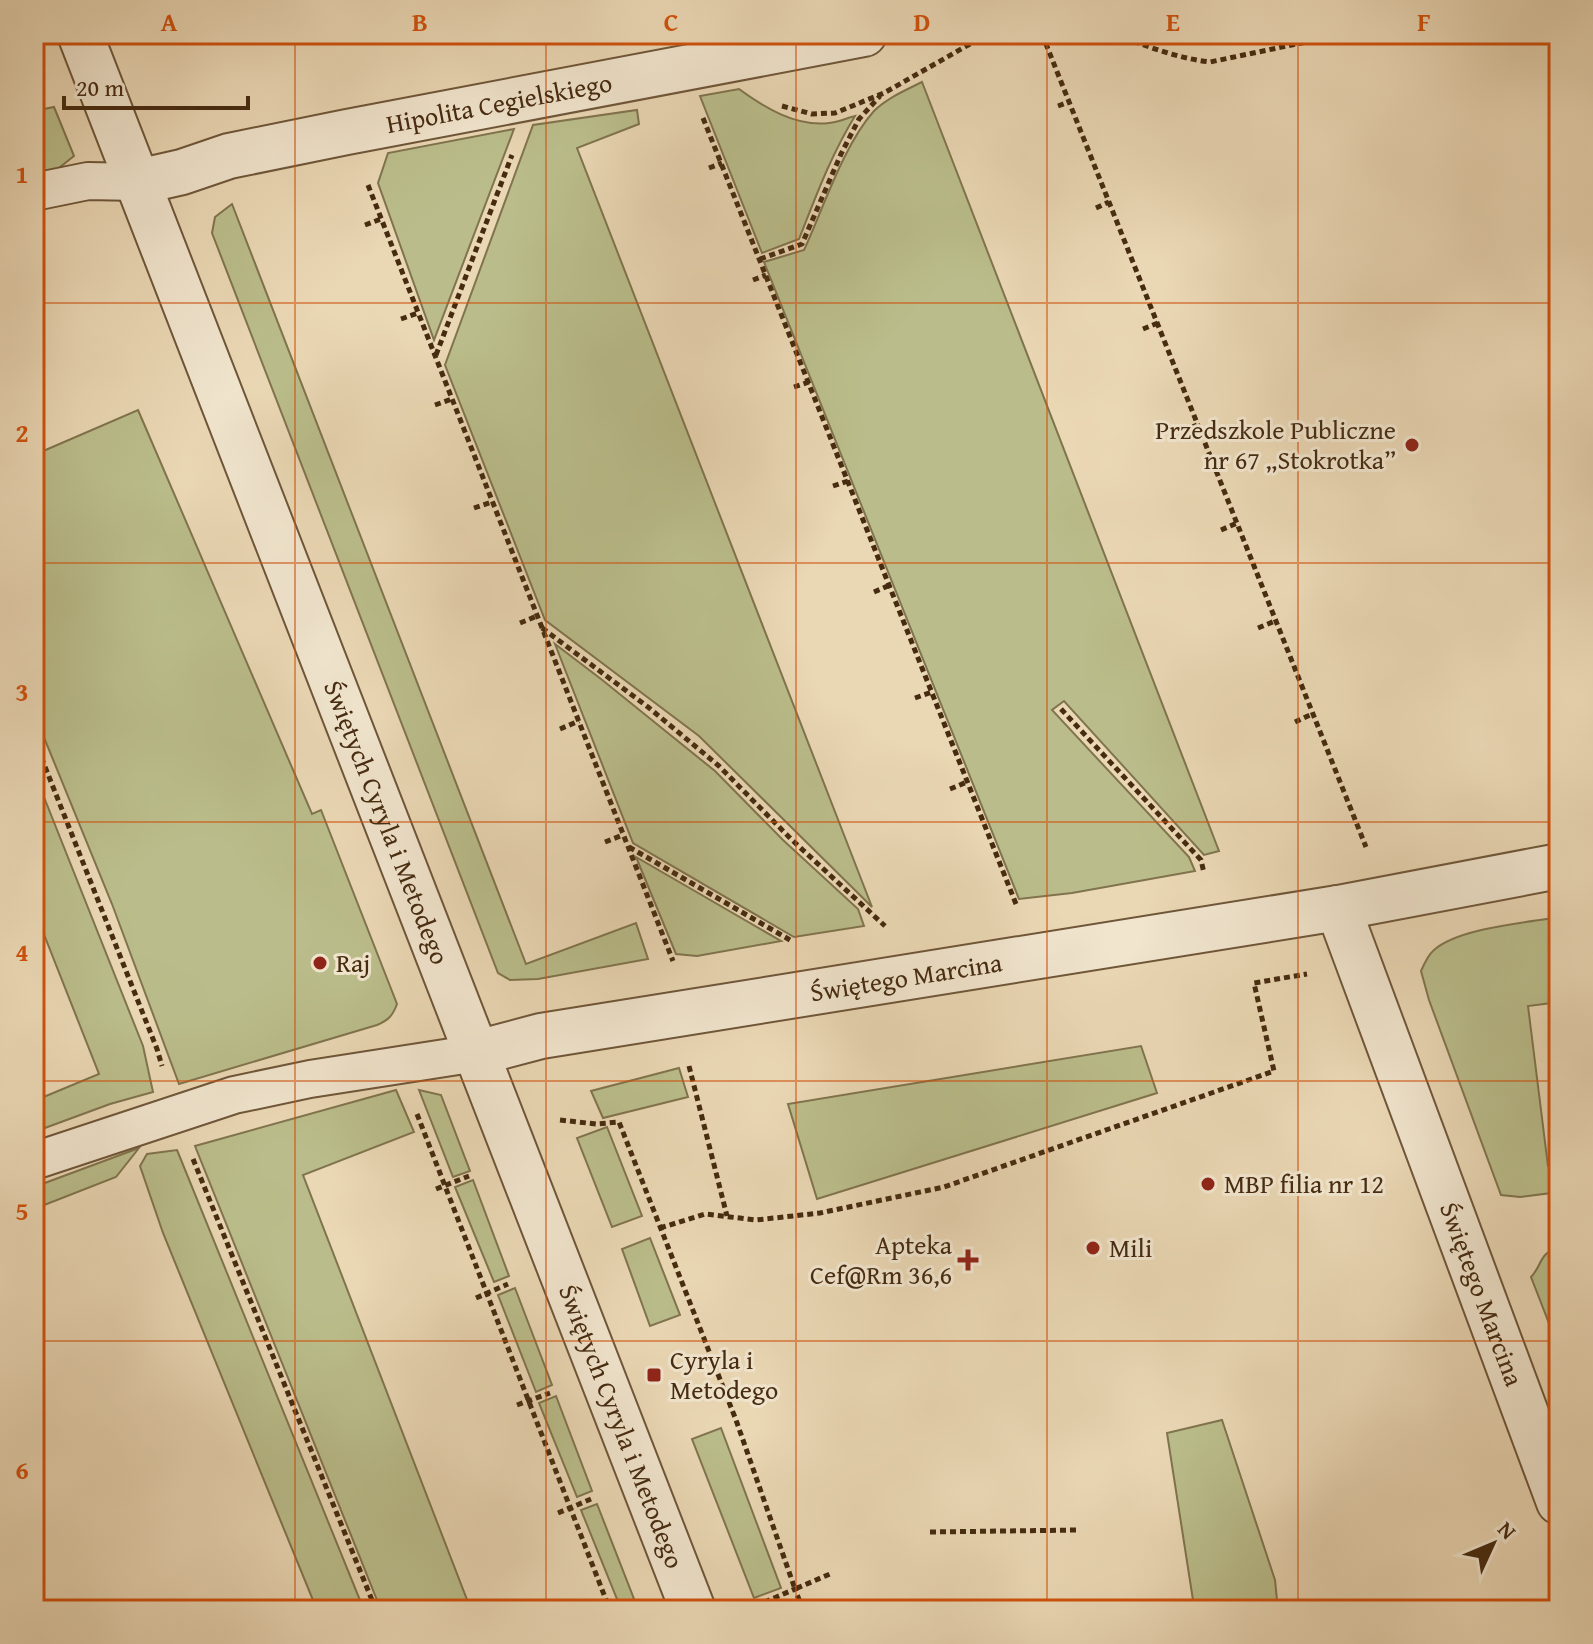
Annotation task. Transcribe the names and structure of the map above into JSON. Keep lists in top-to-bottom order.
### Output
{
  "streets": {
    "street": ["Hipolita Cegielskiego", "Świętych Cyryla i Metodego", "Świętego Marcina"]
  },
  "crossings": [
    ["Hipolita Cegielskiego", "Świętych Cyryla i Metodego"],
    ["Świętych Cyryla i Metodego", "Świętego Marcina"]
  ],
  "places": {
    "other": [
      "Przedszkole Publiczne nr 67 „Stokrotka”",
      "Raj",
      "MBP filia nr 12",
      "Mili"
    ],
    "health": ["Apteka Cef@Rm 36,6"],
    "transit": ["Cyryla i Metodego"]
  },
  "scale_bar": "20 m",
  "north": "top right",
  "grid": {
    "columns": [
      "A",
      "B",
      "C",
      "D",
      "E",
      "F"
    ],
    "rows": [
      "1",
      "2",
      "3",
      "4",
      "5",
      "6"
    ]
  }
}
